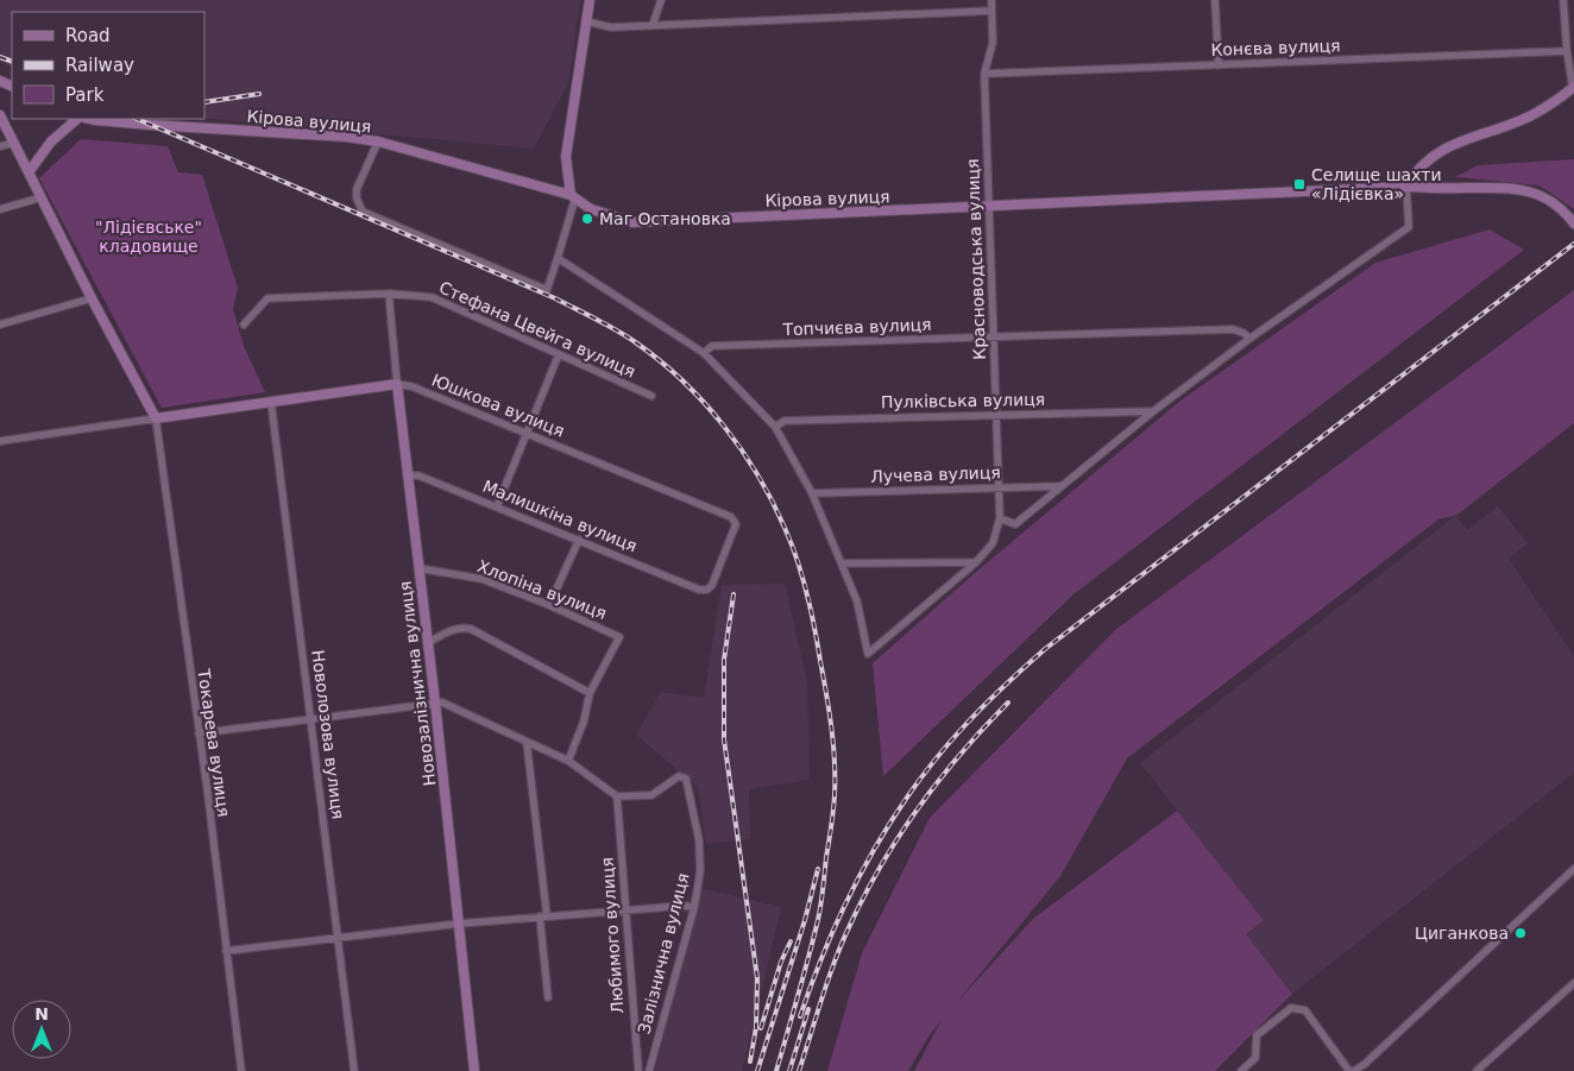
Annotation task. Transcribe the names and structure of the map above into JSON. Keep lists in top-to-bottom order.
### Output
{
  "streets": {
    "main road": ["Кірова вулиця", "Юшкова вулиця", "Новозалізнична вулиця"],
    "street": [
      "Конєва вулиця",
      "Красноводська вулиця",
      "Топчиєва вулиця",
      "Стефана Цвейга вулиця",
      "Пулківська вулиця",
      "Лучева вулиця",
      "Малишкіна вулиця",
      "Хлопіна вулиця",
      "Новолозова вулиця",
      "Токарева вулиця",
      "Любимого вулиця",
      "Залізнична вулиця"
    ]
  },
  "crossings": [
    ["Конєва вулиця", "Красноводська вулиця"],
    ["Кірова вулиця", "Красноводська вулиця"],
    ["Красноводська вулиця", "Топчиєва вулиця"],
    ["Красноводська вулиця", "Пулківська вулиця"],
    ["Красноводська вулиця", "Лучева вулиця"],
    ["Стефана Цвейга вулиця", "Новозалізнична вулиця"],
    ["Юшкова вулиця", "Малишкіна вулиця"],
    ["Юшкова вулиця", "Новозалізнична вулиця"],
    ["Юшкова вулиця", "Новолозова вулиця"],
    ["Юшкова вулиця", "Токарева вулиця"],
    ["Малишкіна вулиця", "Новозалізнична вулиця"],
    ["Хлопіна вулиця", "Новозалізнична вулиця"],
    ["Любимого вулиця", "Залізнична вулиця"]
  ],
  "parks": ["\"Лідієвське\" кладовище"],
  "places": {
    "transit": ["Селище шахти «Лідієвка»"],
    "other": ["Маг Остановка", "Циганкова"]
  },
  "legend": ["Road", "Railway", "Park"],
  "north": "top"
}
